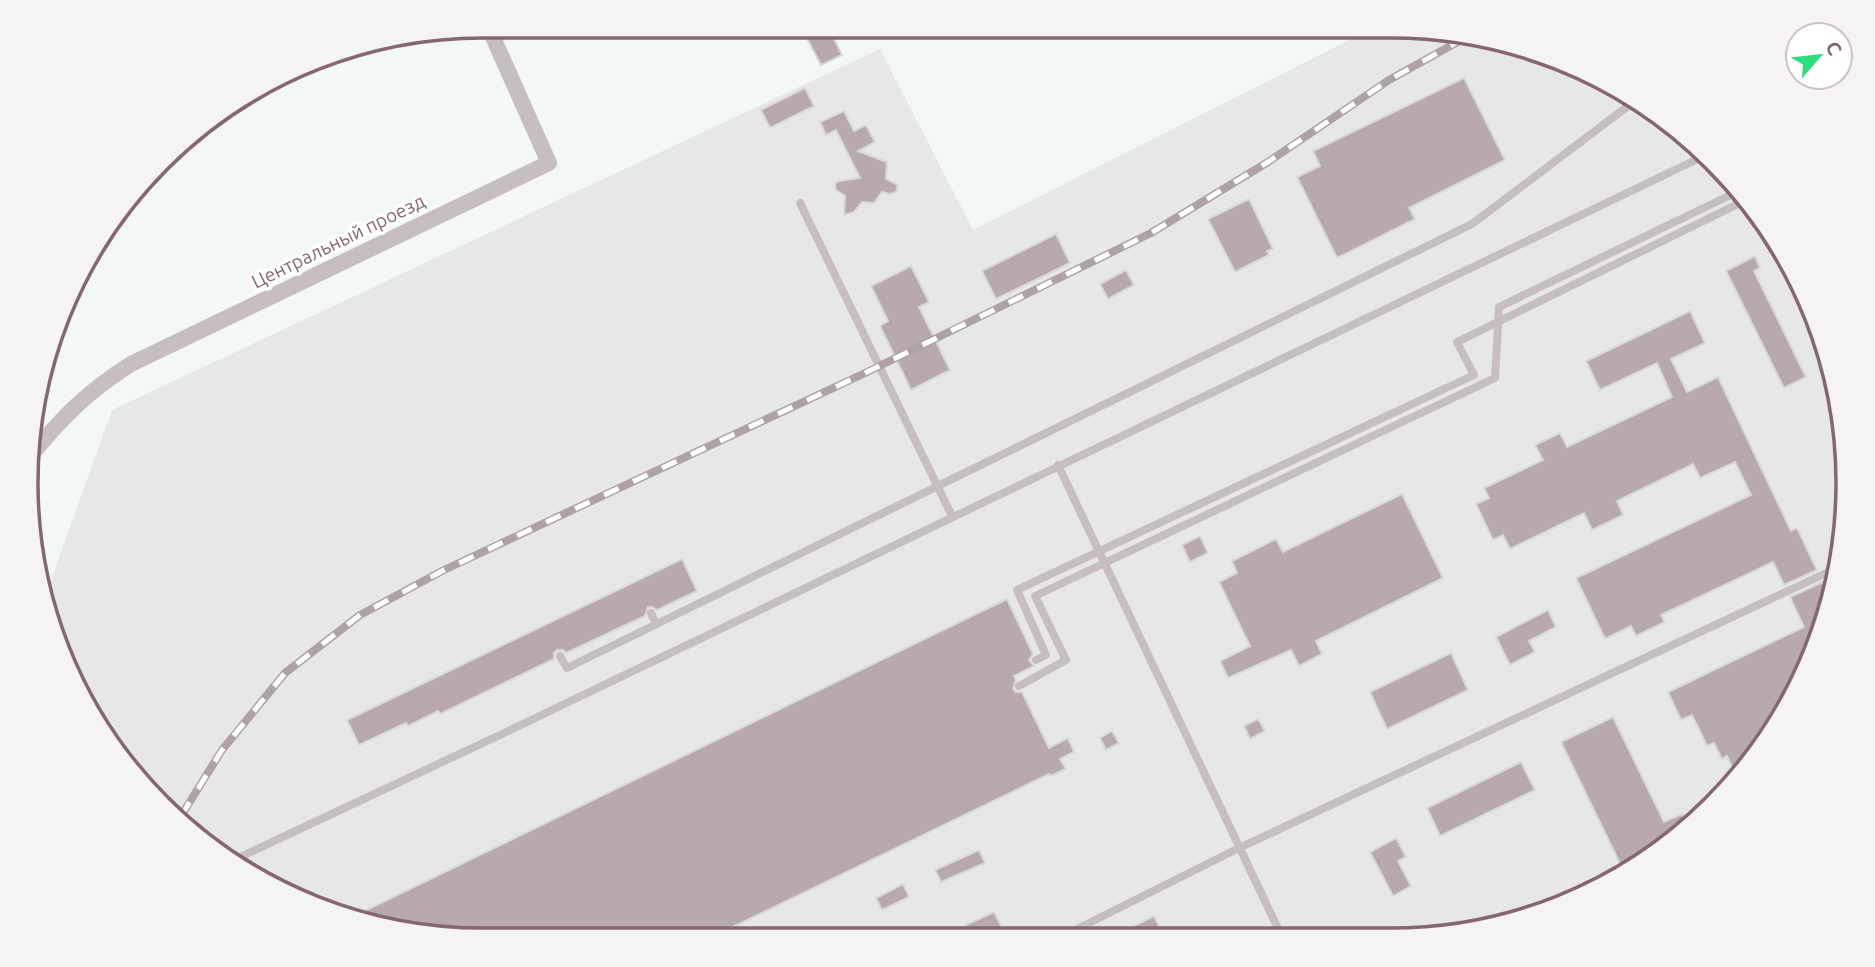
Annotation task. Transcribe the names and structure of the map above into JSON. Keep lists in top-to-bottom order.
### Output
{
  "streets": {
    "street": ["Центральный проезд"]
  },
  "north": "top right"
}
